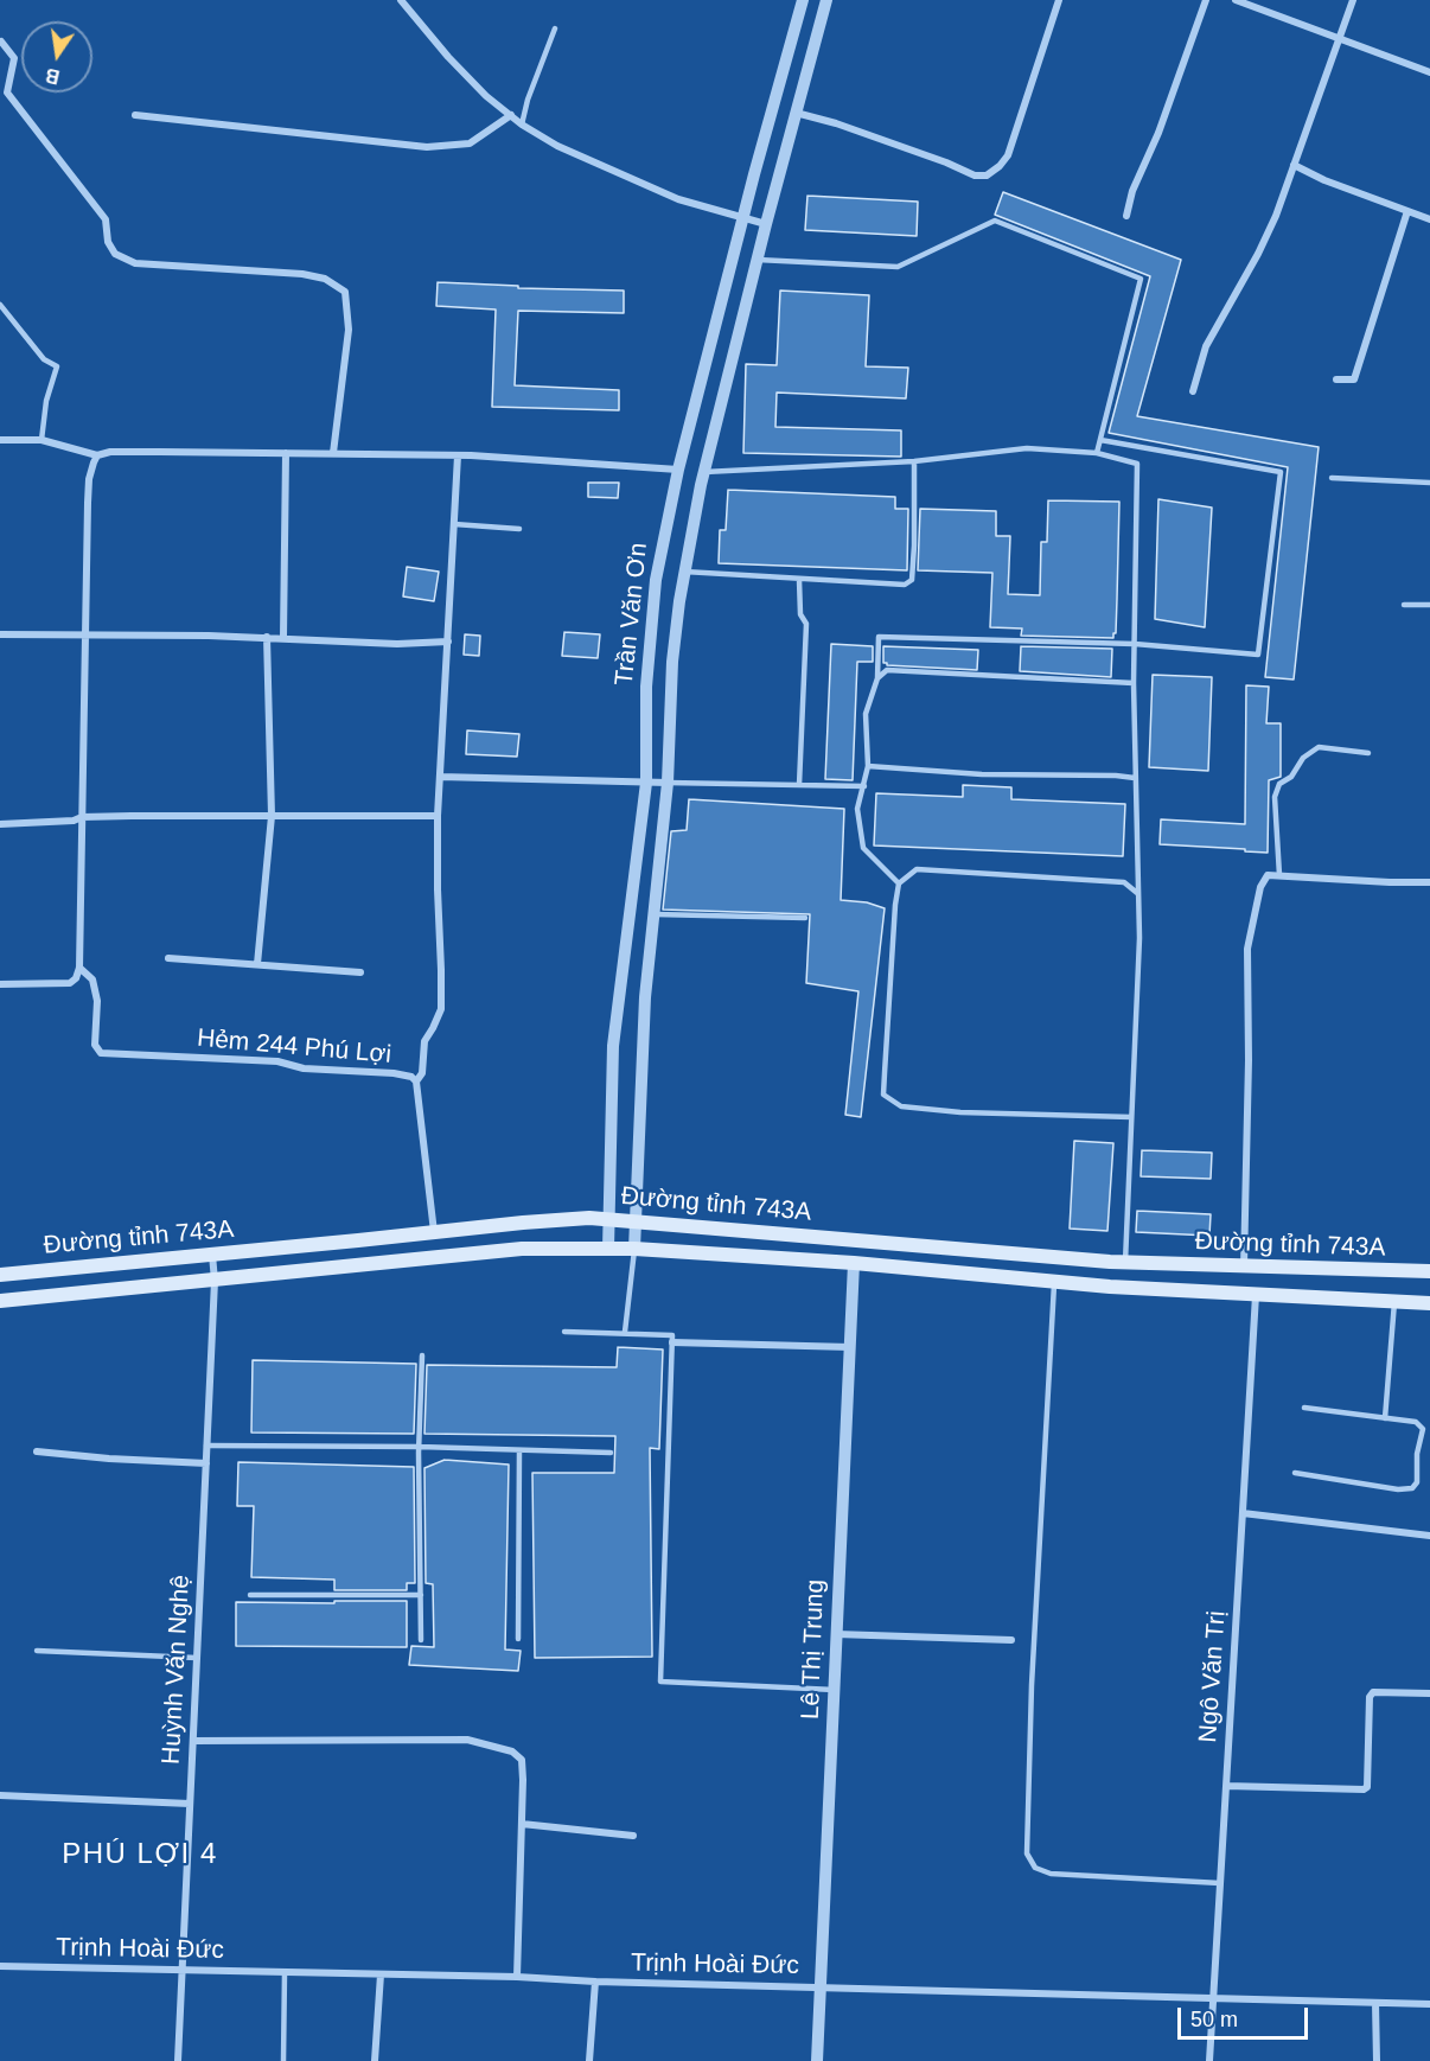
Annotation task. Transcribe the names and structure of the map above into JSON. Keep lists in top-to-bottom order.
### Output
{
  "streets": {
    "main road": ["Đường tỉnh 743A"],
    "street": [
      "Trần Văn Ơn",
      "Hẻm 244 Phú Lợi",
      "Lê Thị Trung",
      "Huỳnh Văn Nghệ",
      "Ngô Văn Trị",
      "Trịnh Hoài Đức"
    ]
  },
  "crossings": [
    ["Trần Văn Ơn", "Đường tỉnh 743A"],
    ["Hẻm 244 Phú Lợi", "Đường tỉnh 743A"],
    ["Đường tỉnh 743A", "Lê Thị Trung"],
    ["Đường tỉnh 743A", "Huỳnh Văn Nghệ"],
    ["Đường tỉnh 743A", "Ngô Văn Trị"],
    ["Lê Thị Trung", "Trịnh Hoài Đức"],
    ["Huỳnh Văn Nghệ", "Trịnh Hoài Đức"],
    ["Ngô Văn Trị", "Trịnh Hoài Đức"]
  ],
  "districts": ["PHÚ LỢI 4"],
  "scale_bar": "50 m",
  "north": "bottom"
}
